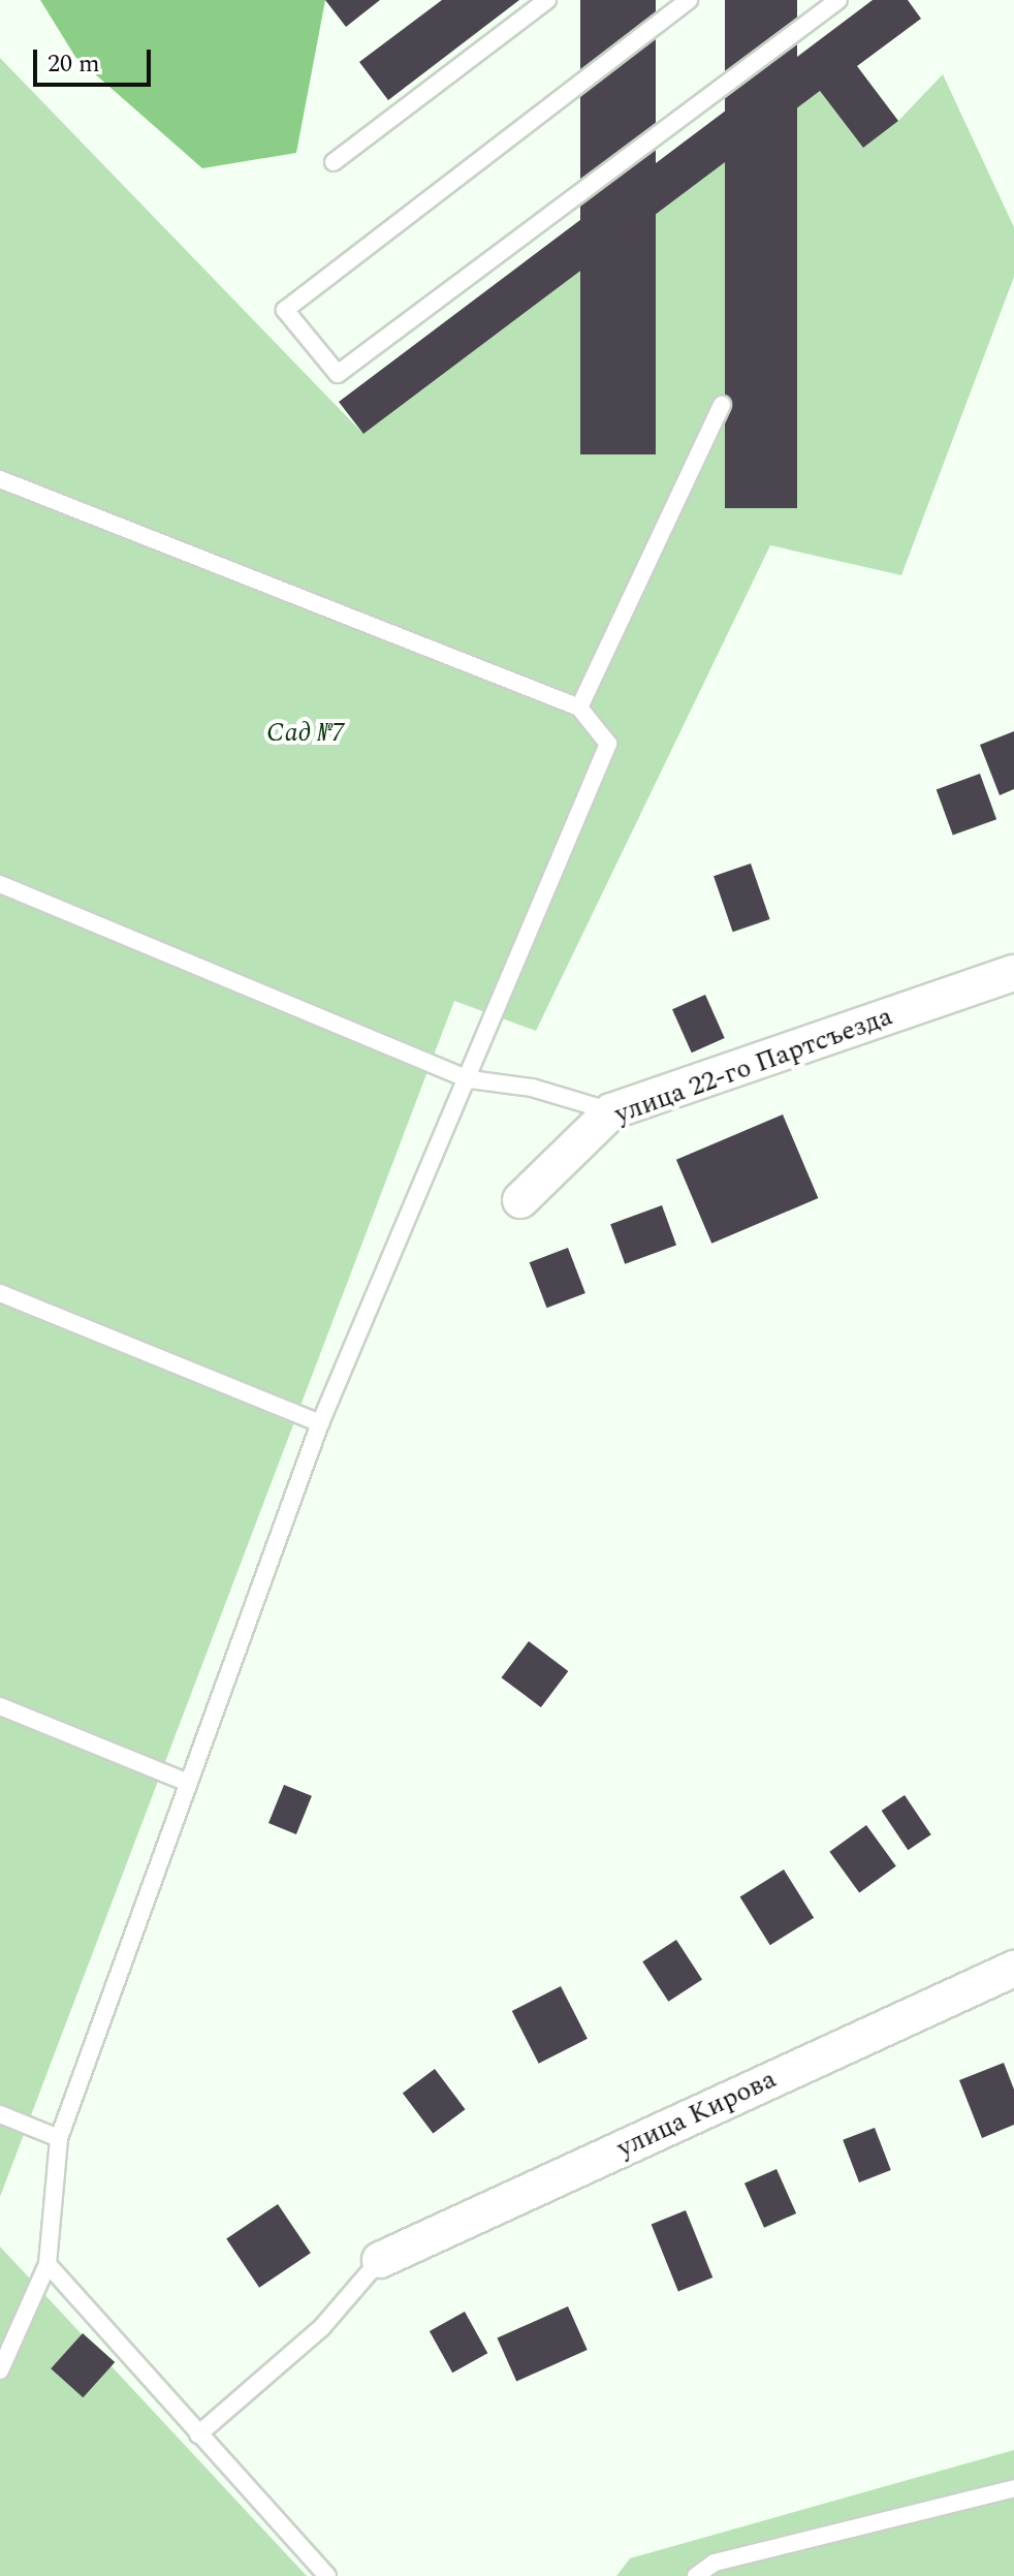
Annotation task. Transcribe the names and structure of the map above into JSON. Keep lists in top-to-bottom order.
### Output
{
  "streets": {
    "street": ["улица 22-го Партсъезда", "улица Кирова"]
  },
  "parks": ["Сад №7"],
  "scale_bar": "20 m"
}
